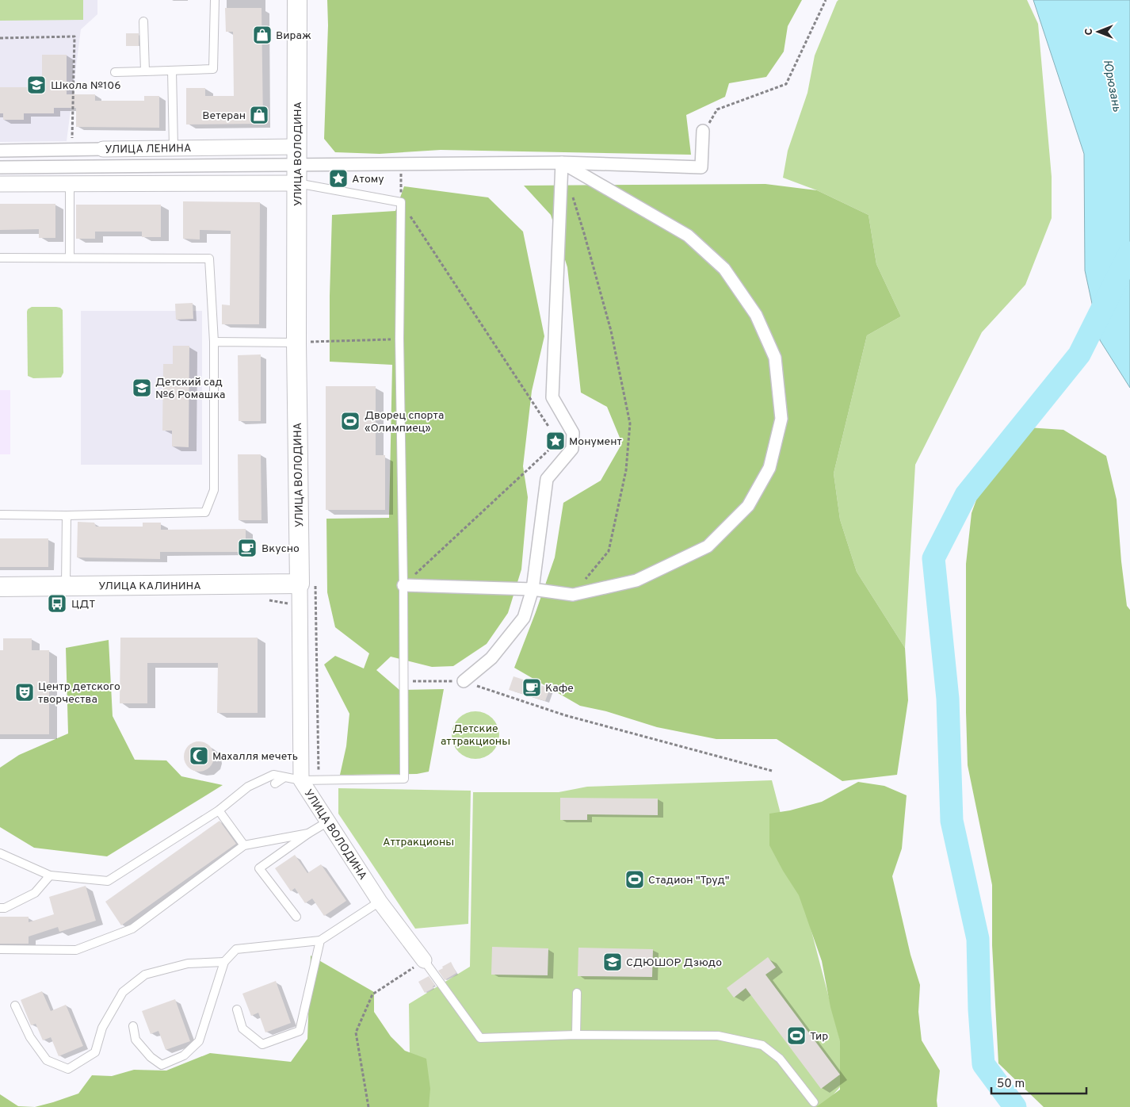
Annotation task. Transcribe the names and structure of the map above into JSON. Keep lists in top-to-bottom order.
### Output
{
  "streets": {
    "street": ["УЛИЦА ЛЕНИНА", "УЛИЦА ВОЛОДИНА", "УЛИЦА КАЛИНИНА"]
  },
  "crossings": [
    ["УЛИЦА ЛЕНИНА", "УЛИЦА ВОЛОДИНА"],
    ["УЛИЦА ВОЛОДИНА", "УЛИЦА КАЛИНИНА"]
  ],
  "water": ["Юрюзань"],
  "parks": ["Детские аттракционы", "Аттракционы"],
  "places": {
    "shop": ["Вираж", "Ветеран"],
    "school or university": ["Школа №106", "Детский сад №6 Ромашка", "СДЮШОР Дзюдо"],
    "place": ["Атому", "Монумент"],
    "sports": ["Дворец спорта «Олимпиец»", "Стадион \"Труд\"", "Тир"],
    "cafe": ["Вкусно", "Кафе"],
    "bus stop": ["ЦДТ"],
    "theatre": ["Центр детского творчества"],
    "mosque": ["Махалля мечеть"]
  },
  "scale_bar": "50 m",
  "north": "left"
}
